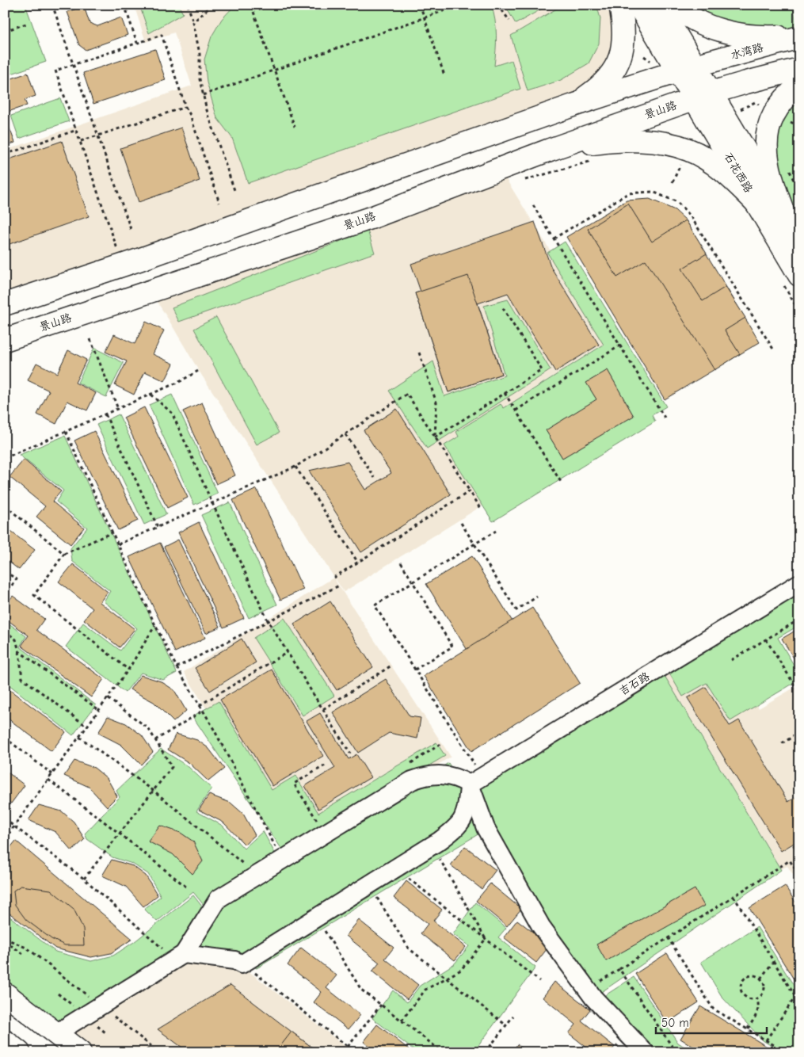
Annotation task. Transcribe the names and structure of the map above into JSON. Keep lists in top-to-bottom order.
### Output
{
  "streets": {
    "main road": ["水湾路", "景山路", "石花西路"],
    "street": ["吉石路"]
  },
  "crossings": [
    ["水湾路", "石花西路"],
    ["景山路", "石花西路"]
  ],
  "scale_bar": "50 m"
}
